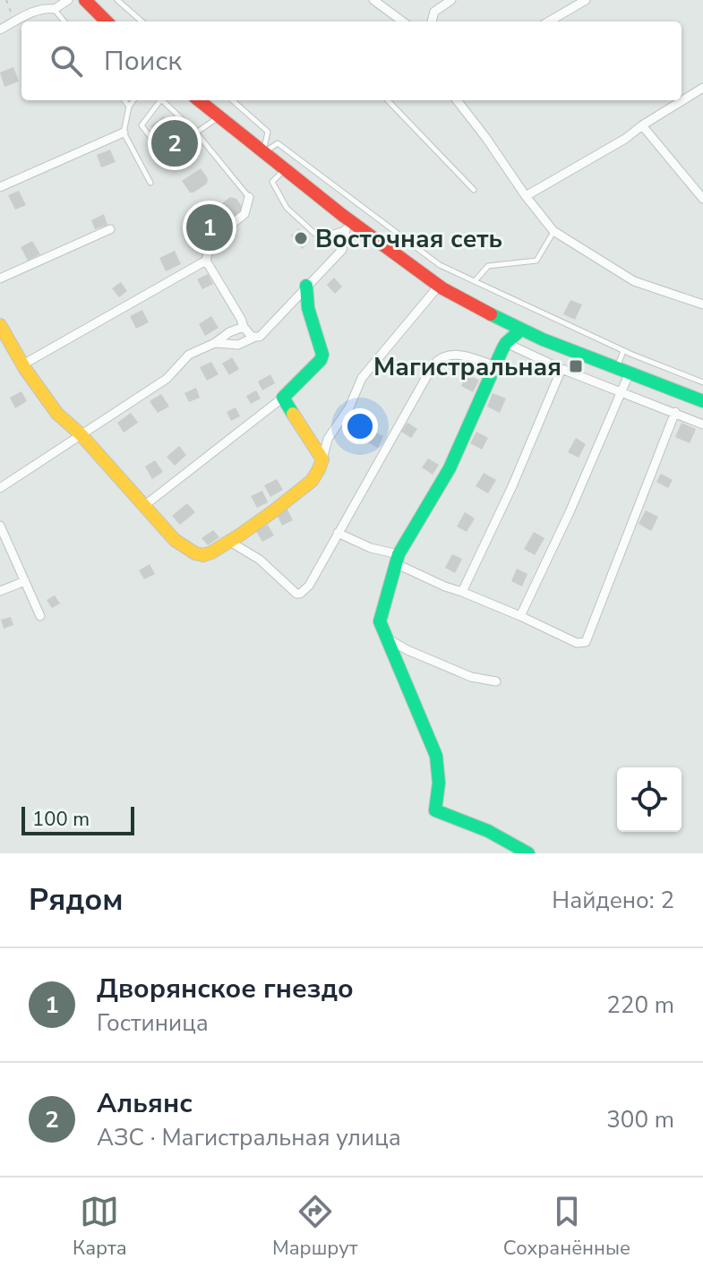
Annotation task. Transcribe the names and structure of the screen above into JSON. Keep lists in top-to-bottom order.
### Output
{
  "places": {
    "other": ["Восточная сеть"],
    "transit": ["Магистральная"]
  },
  "scale_bar": "100 m",
  "page": {
    "search": "Поиск",
    "pins": ["2", "1"],
    "scale": "100 m",
    "heading": ["Рядом", "Найдено: 2"],
    "list": [
      {
        "mark": "1",
        "name": "Дворянское гнездо",
        "note": "Гостиница",
        "value": "220 m"
      },
      {
        "mark": "2",
        "name": "Альянс",
        "note": "АЗС · Магистральная улица",
        "value": "300 m"
      }
    ],
    "nav": ["Карта", "Маршрут", "Сохранённые"]
  }
}
